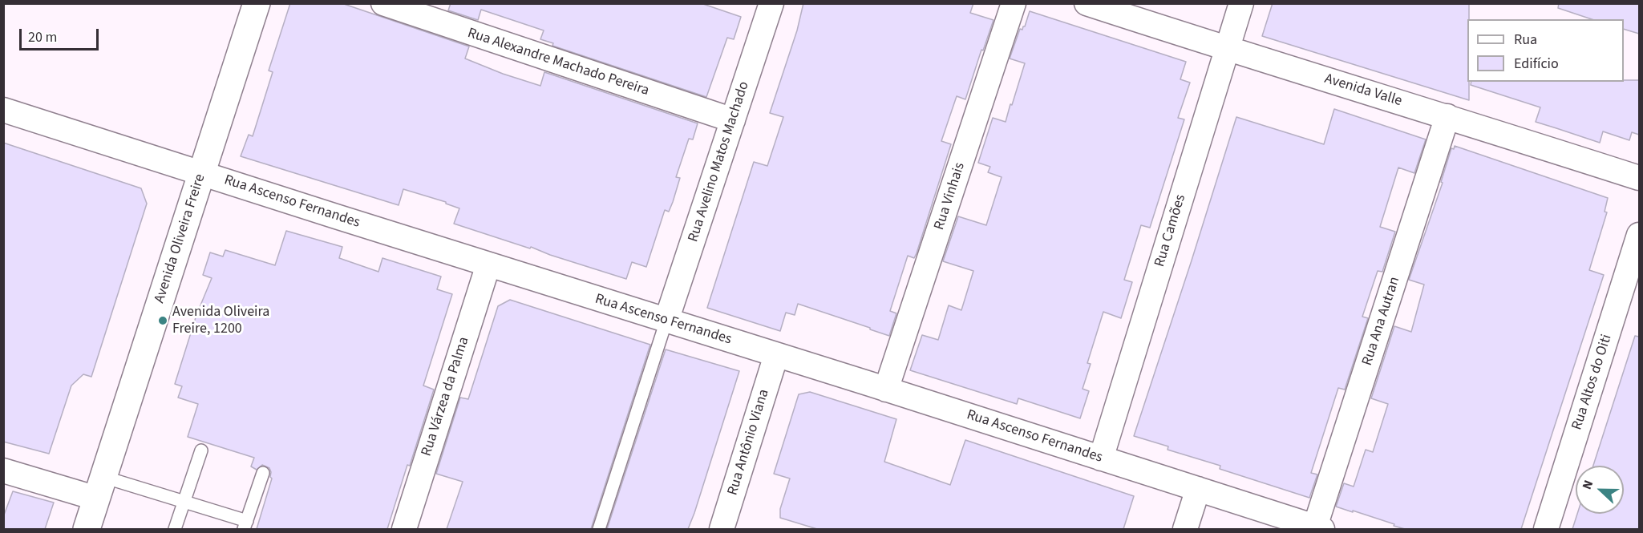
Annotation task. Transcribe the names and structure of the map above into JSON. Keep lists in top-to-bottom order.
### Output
{
  "streets": {
    "street": [
      "Rua Alexandre Machado Pereira",
      "Avenida Valle",
      "Rua Avelino Matos Machado",
      "Rua Vinhais",
      "Rua Ascenso Fernandes",
      "Rua Camões",
      "Avenida Oliveira Freire",
      "Rua Ana Autran",
      "Rua Altos do Oiti",
      "Rua Várzea da Palma",
      "Rua Antônio Viana"
    ]
  },
  "crossings": [
    ["Rua Alexandre Machado Pereira", "Rua Avelino Matos Machado"],
    ["Avenida Valle", "Rua Camões"],
    ["Avenida Valle", "Rua Ana Autran"],
    ["Rua Avelino Matos Machado", "Rua Ascenso Fernandes"],
    ["Rua Vinhais", "Rua Ascenso Fernandes"],
    ["Rua Ascenso Fernandes", "Rua Camões"],
    ["Rua Ascenso Fernandes", "Avenida Oliveira Freire"],
    ["Rua Ascenso Fernandes", "Rua Ana Autran"],
    ["Rua Ascenso Fernandes", "Rua Várzea da Palma"],
    ["Rua Ascenso Fernandes", "Rua Antônio Viana"]
  ],
  "places": ["Avenida Oliveira Freire, 1200"],
  "legend": ["Rua", "Edifício"],
  "scale_bar": "20 m",
  "north": "left"
}
